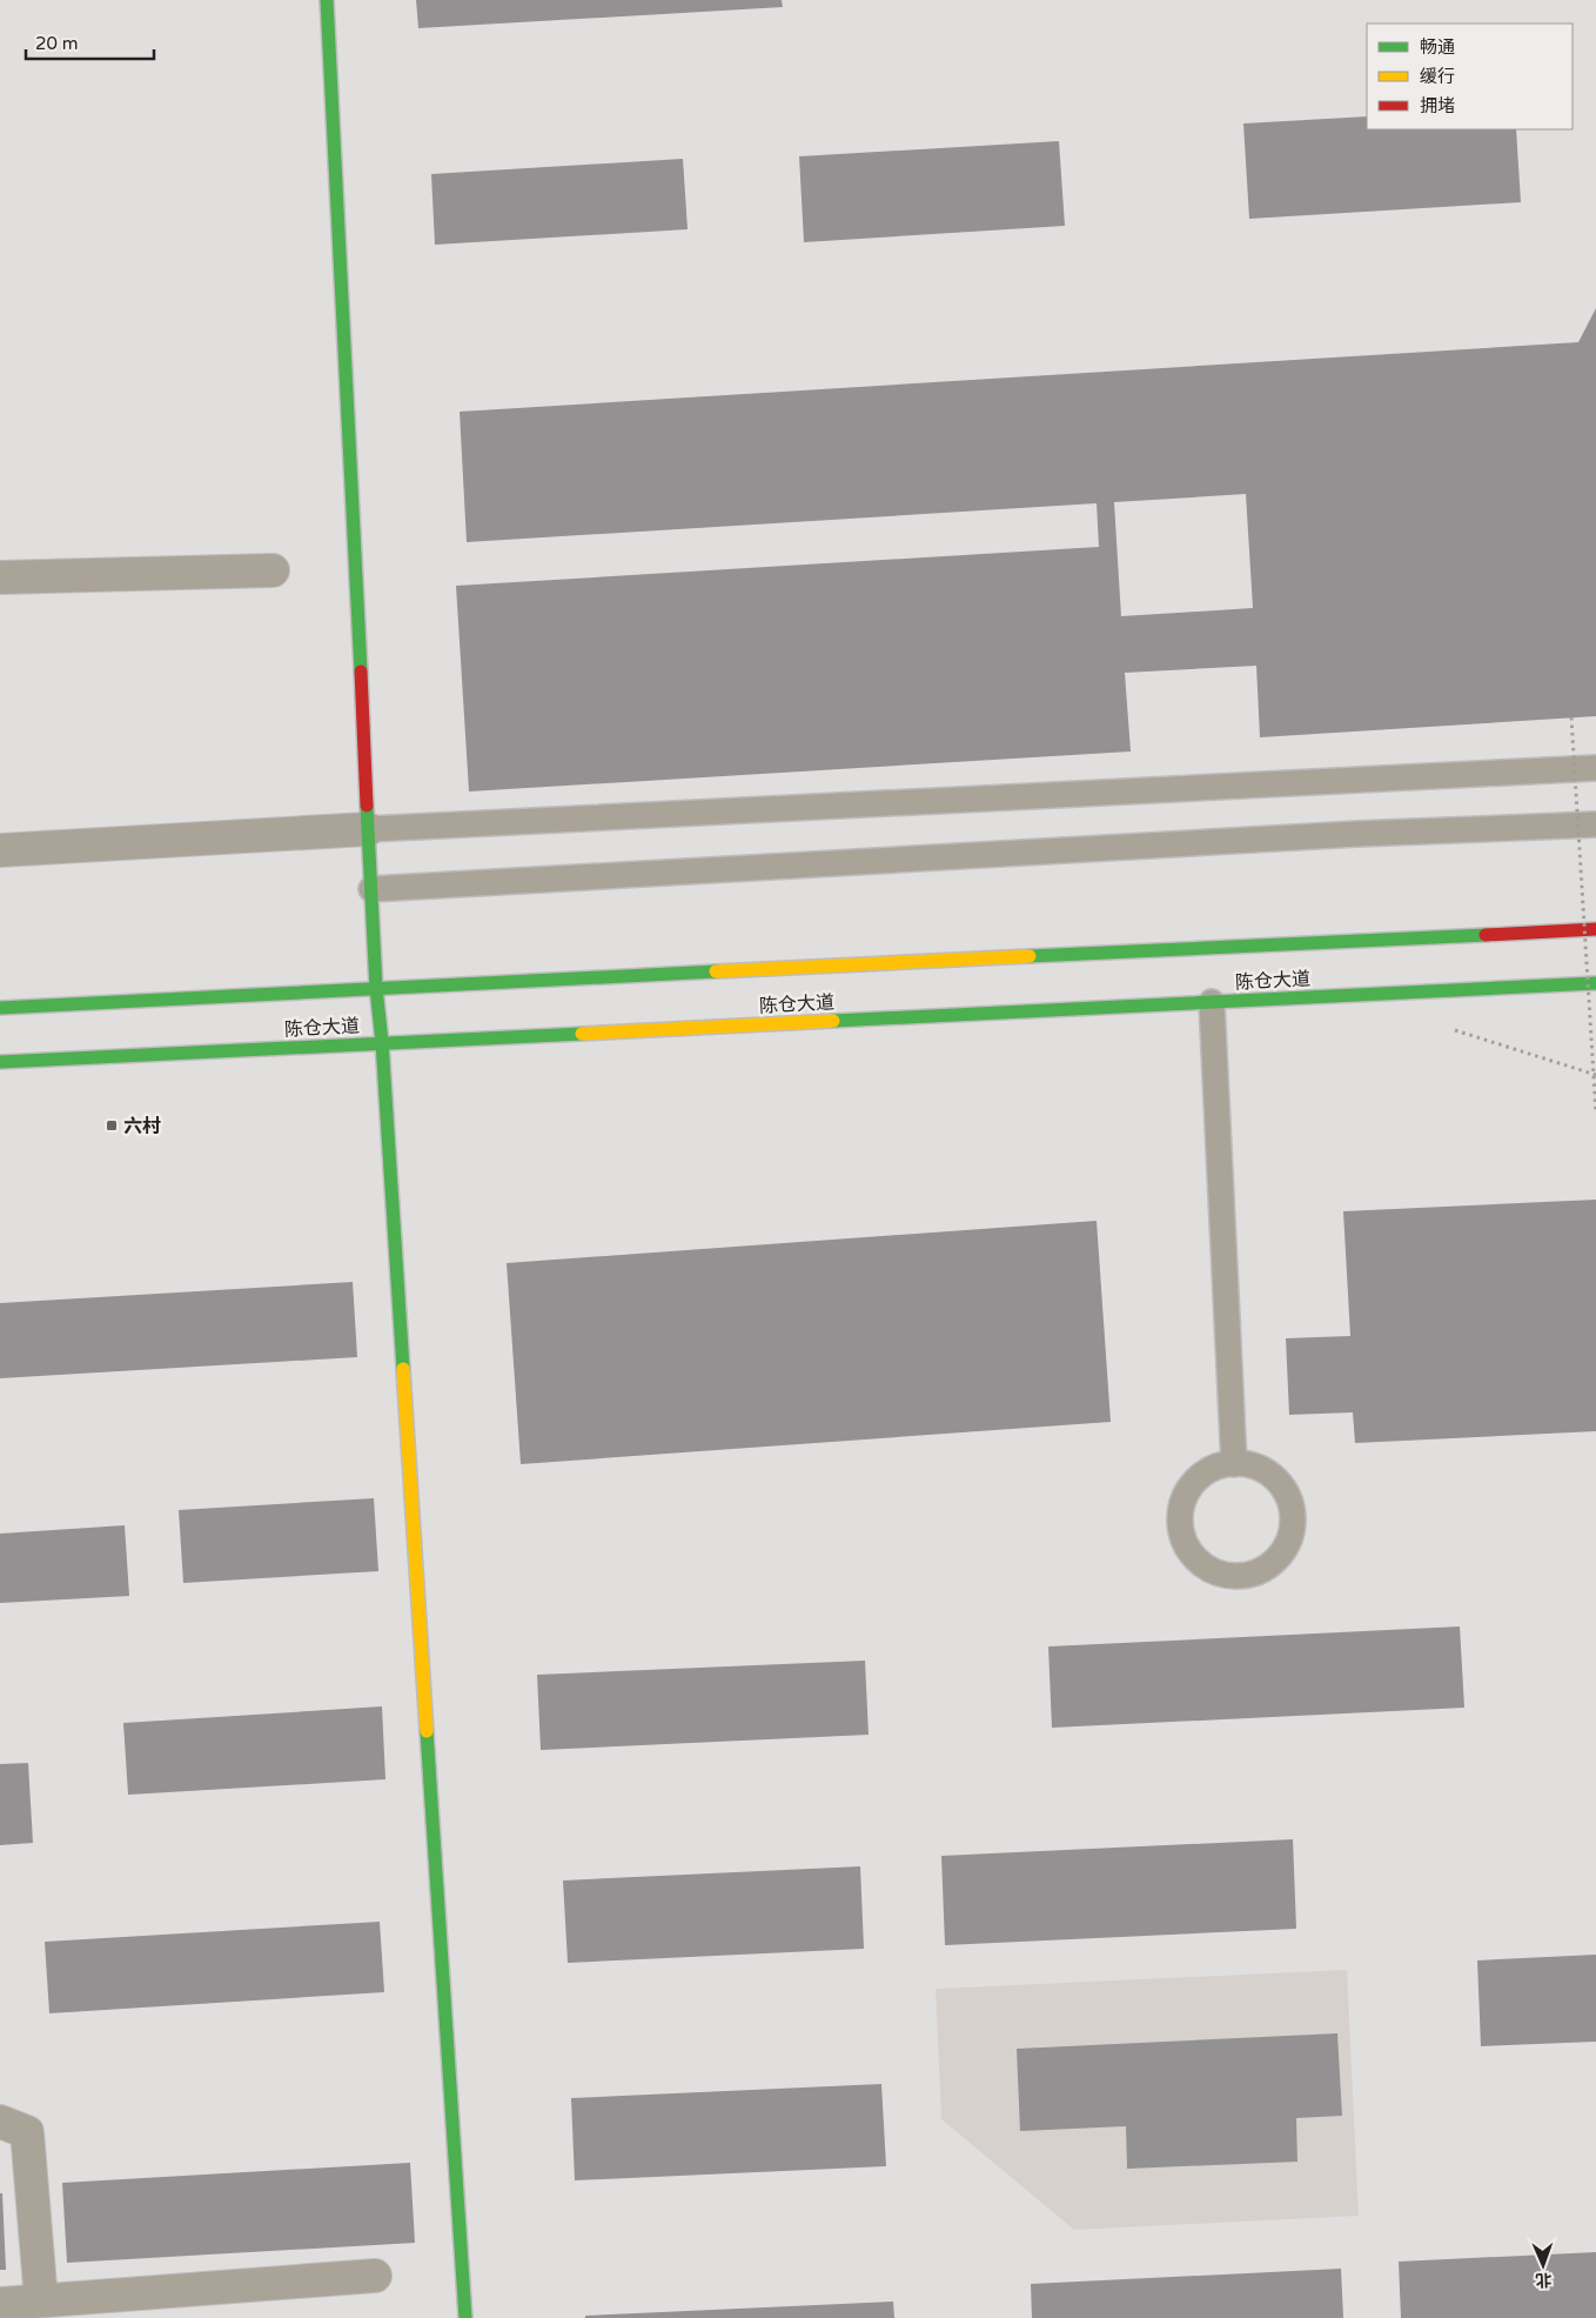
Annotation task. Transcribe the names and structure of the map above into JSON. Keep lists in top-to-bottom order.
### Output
{
  "streets": {
    "main road": ["陈仓大道"]
  },
  "places": {
    "transit": ["六村"]
  },
  "legend": ["畅通", "缓行", "拥堵"],
  "scale_bar": "20 m",
  "north": "bottom"
}
